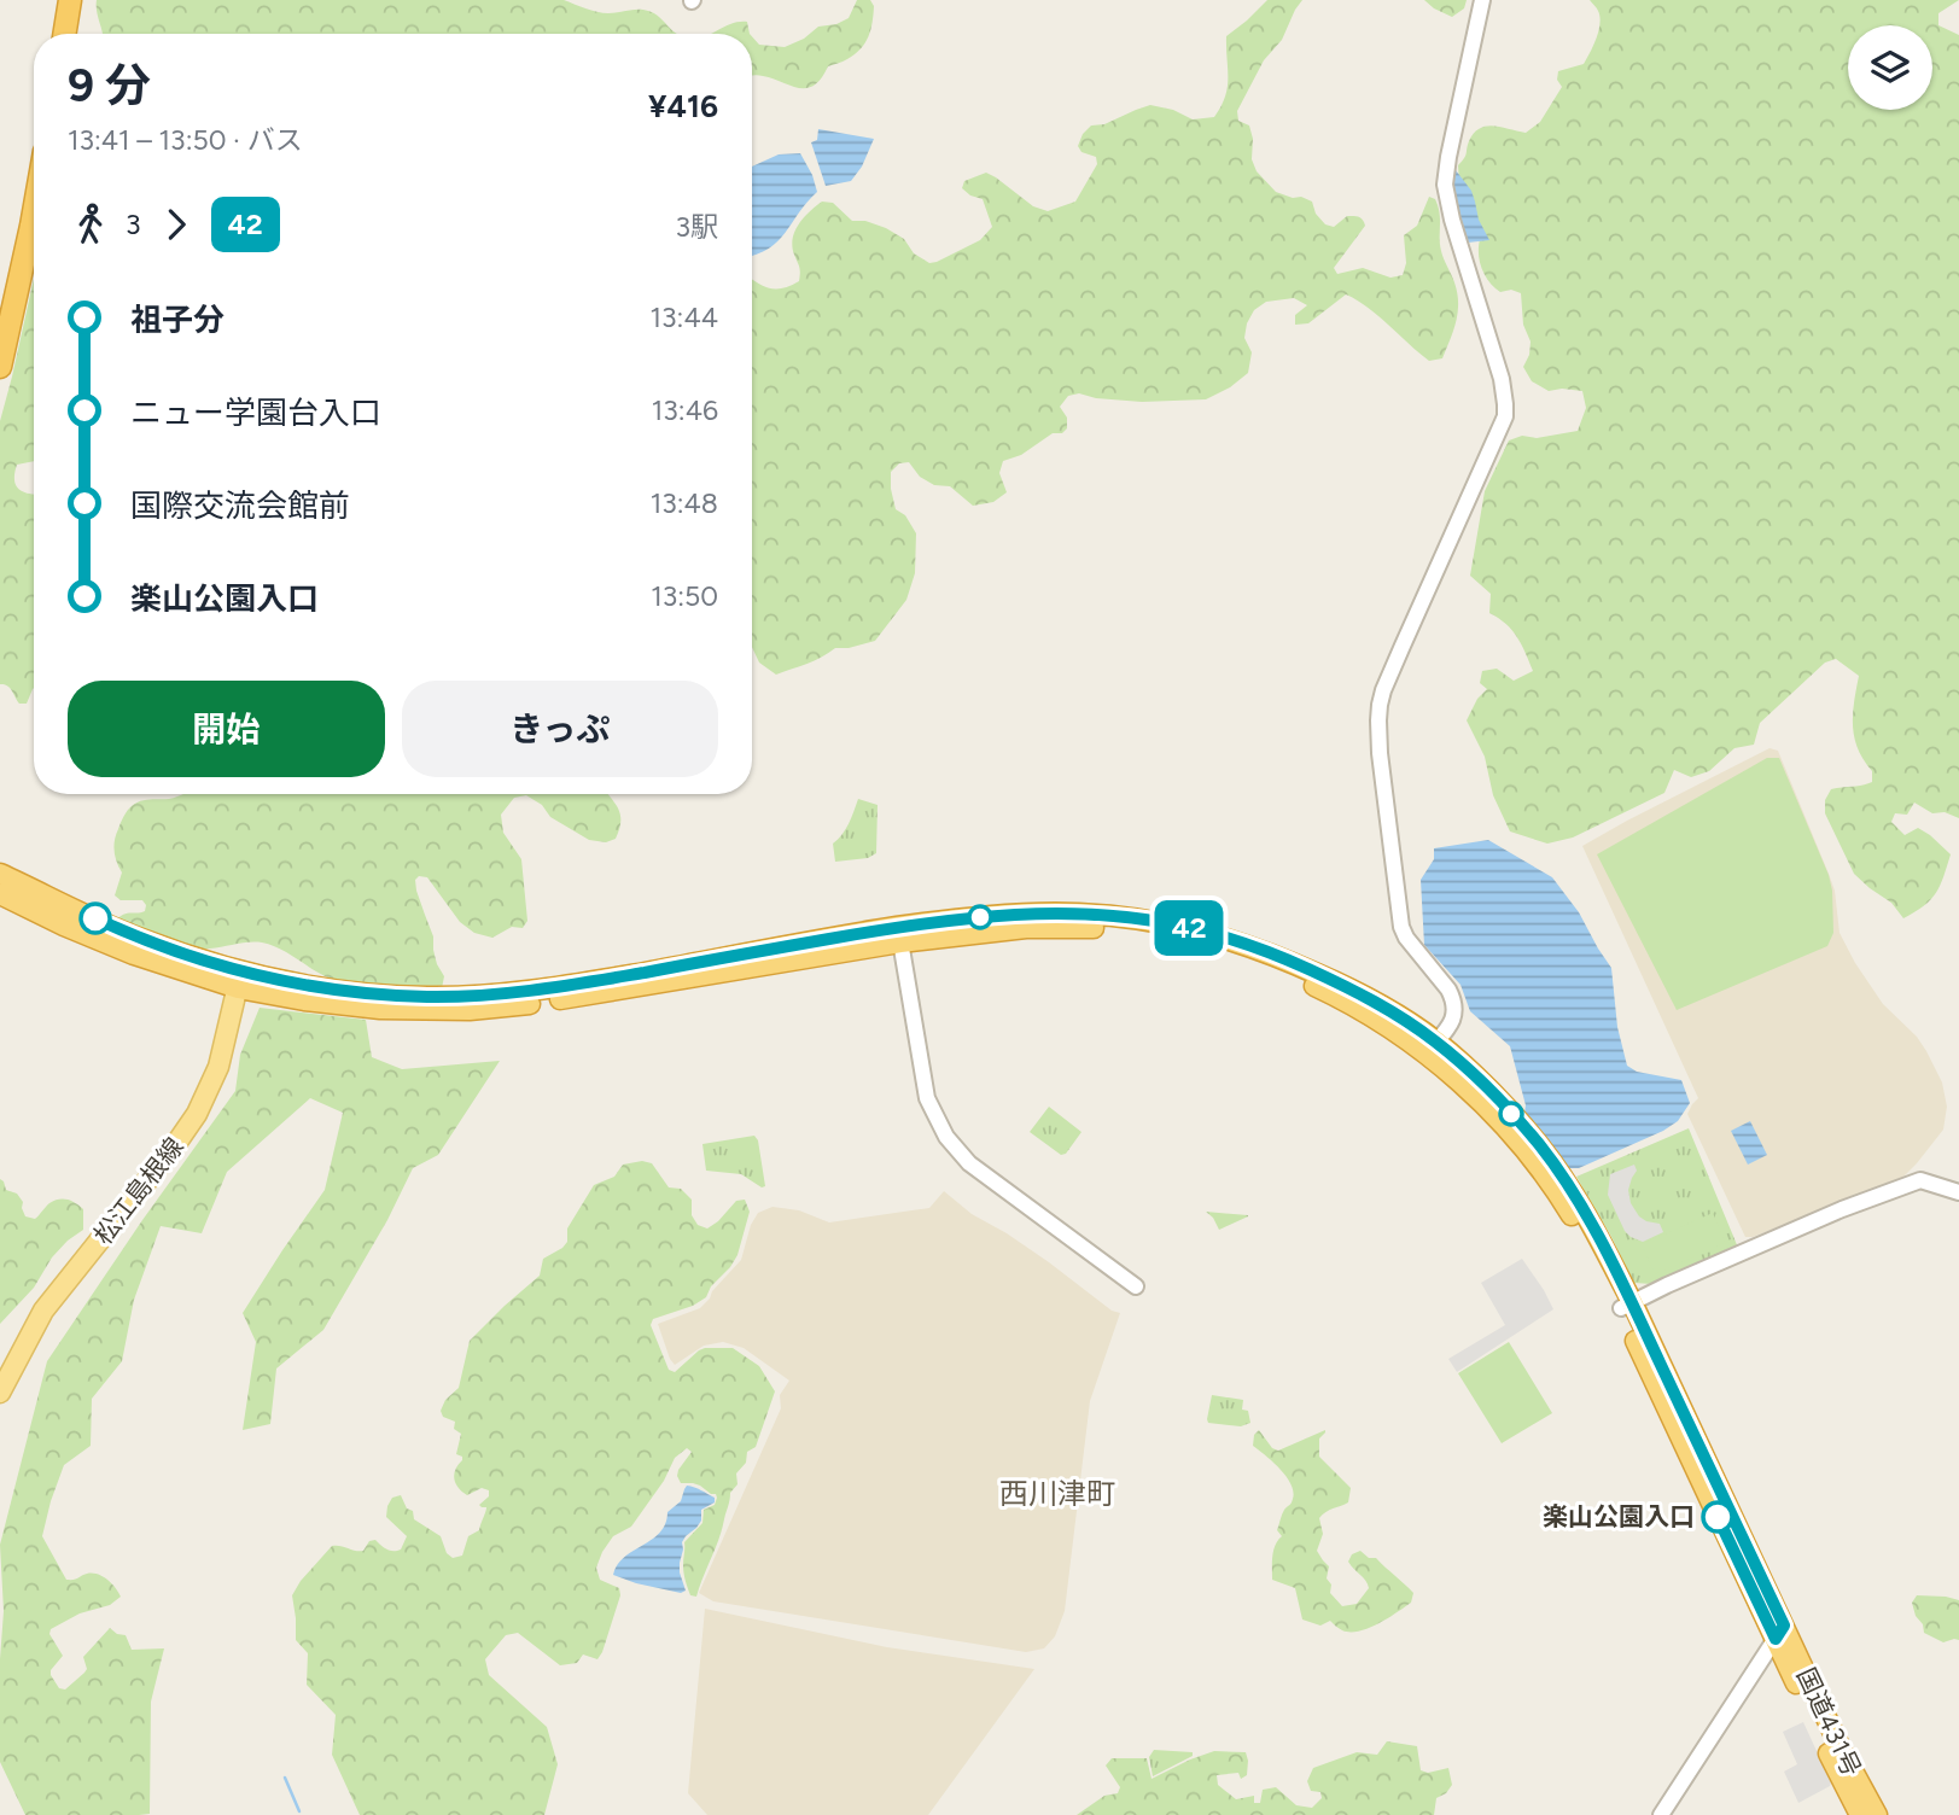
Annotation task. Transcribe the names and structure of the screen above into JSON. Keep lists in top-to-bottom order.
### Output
{
  "streets": {
    "highway": ["国道431号"],
    "main road": ["松江島根線"]
  },
  "crossings": [
    ["松江島根線", "国道431号"]
  ],
  "districts": ["西川津町"],
  "places": ["楽山公園入口"],
  "lines": ["bus line 42"],
  "page": {
    "on_map": "42",
    "heading": ["9 分", "13:41 – 13:50 · バス", "¥416"],
    "legs": ["3", "42", "3駅"],
    "list": [
      {
        "name": "祖子分",
        "value": "13:44"
      },
      {
        "name": "ニュー学園台入口",
        "value": "13:46"
      },
      {
        "name": "国際交流会館前",
        "value": "13:48"
      },
      {
        "name": "楽山公園入口",
        "value": "13:50"
      }
    ],
    "buttons": ["開始", "きっぷ"]
  }
}
